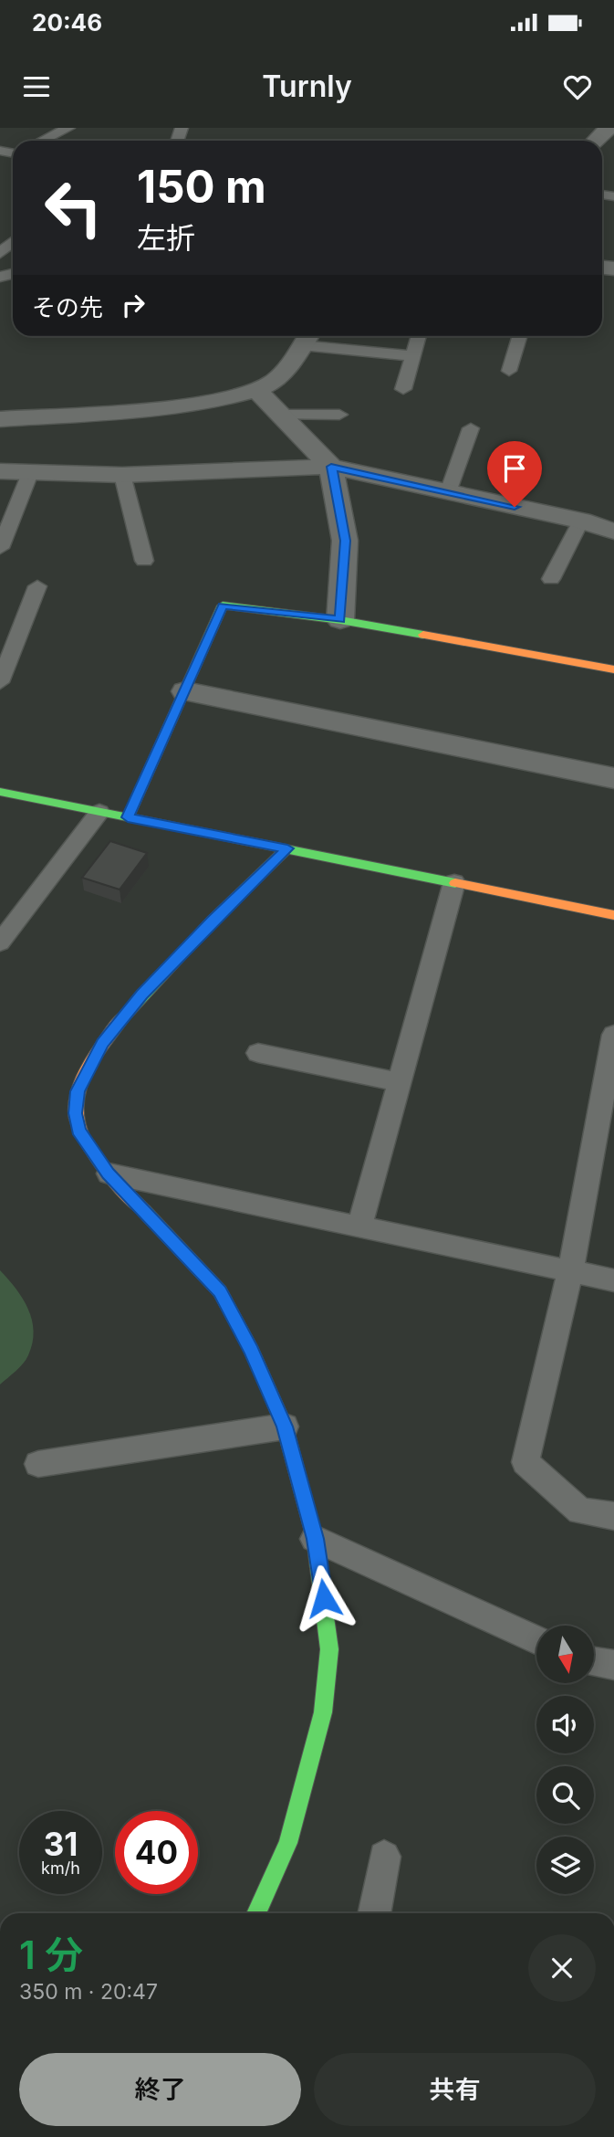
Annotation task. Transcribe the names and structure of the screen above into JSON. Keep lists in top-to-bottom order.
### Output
{
  "north": "bottom",
  "page": {
    "status": "20:46",
    "header": "Turnly",
    "turn": ["150 m", "左折"],
    "then": "その先",
    "speed": "31 km/h",
    "limit": "40",
    "heading": ["1 分", "350 m · 20:47"],
    "buttons": ["終了", "共有"]
  }
}
